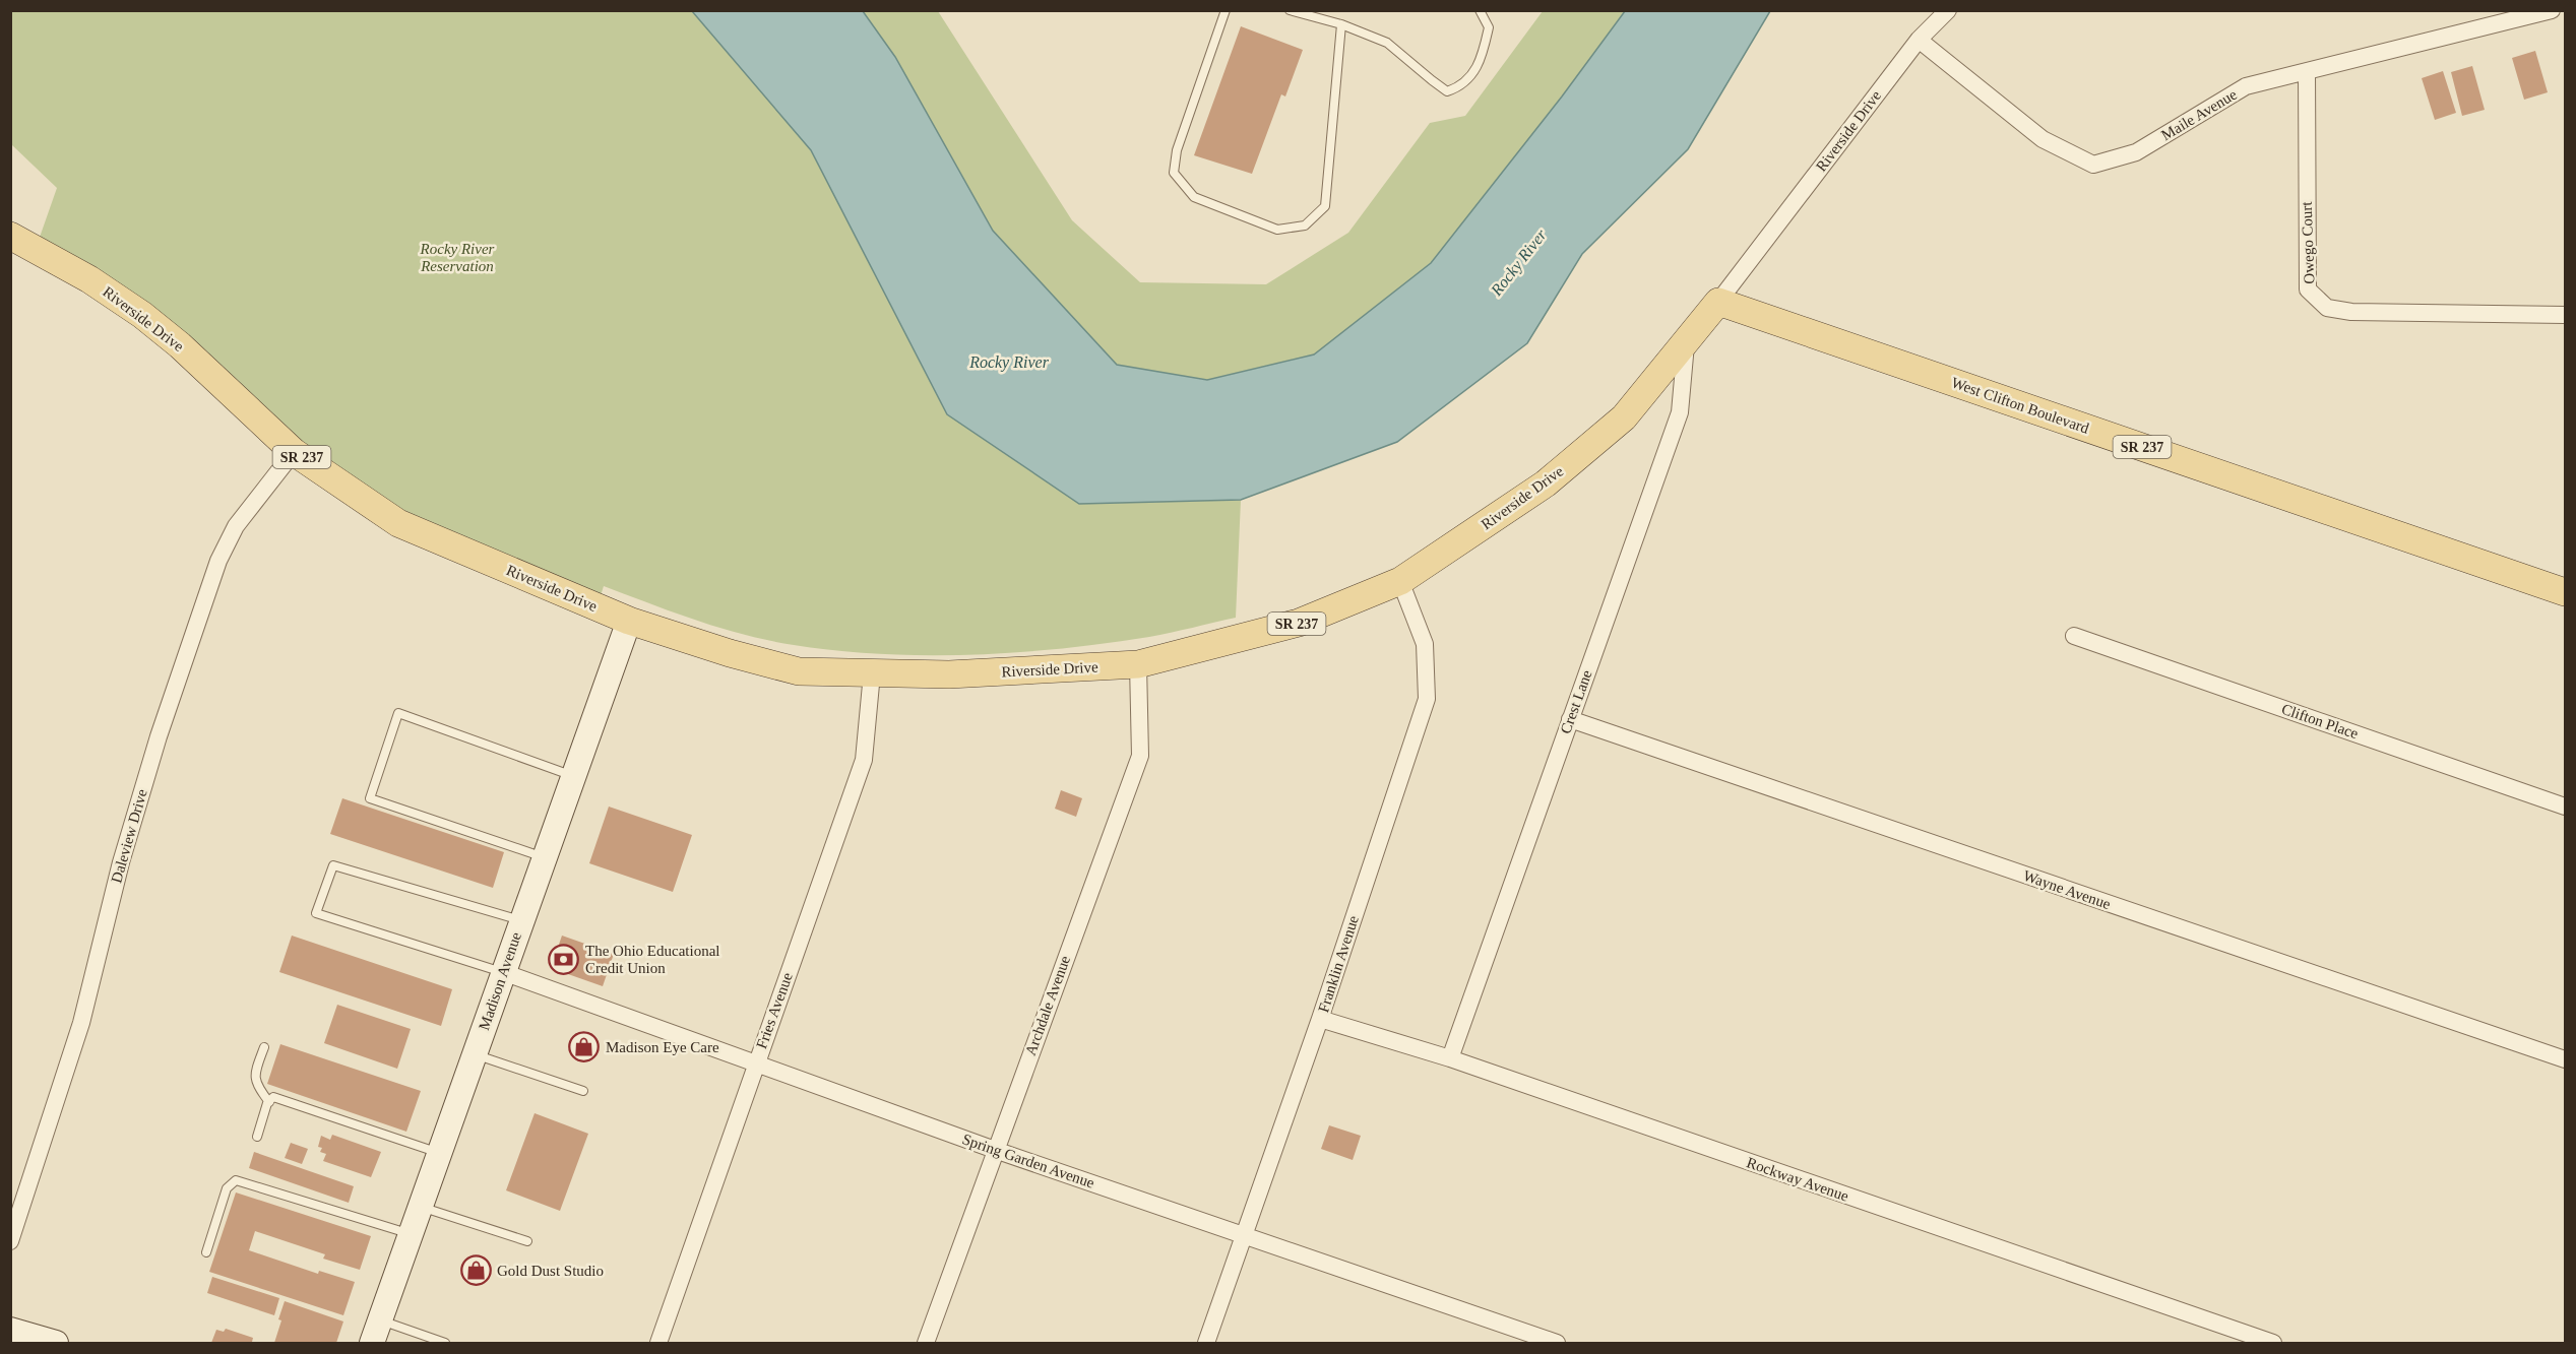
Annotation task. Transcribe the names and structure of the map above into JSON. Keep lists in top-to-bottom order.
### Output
{
  "streets": {
    "main road": [
      "Riverside Drive",
      "West Clifton Boulevard",
      "SR 237",
      "Madison Avenue"
    ],
    "street": [
      "Maile Avenue",
      "Owego Court",
      "Crest Lane",
      "Clifton Place",
      "Daleview Drive",
      "Wayne Avenue",
      "Franklin Avenue",
      "Archdale Avenue",
      "Fries Avenue",
      "Spring Garden Avenue",
      "Rockway Avenue"
    ]
  },
  "crossings": [
    ["Maile Avenue", "Riverside Drive"],
    ["Maile Avenue", "Owego Court"],
    ["Riverside Drive", "West Clifton Boulevard"],
    ["Riverside Drive", "Crest Lane"],
    ["Riverside Drive", "Daleview Drive"],
    ["Riverside Drive", "Franklin Avenue"],
    ["Riverside Drive", "Madison Avenue"],
    ["Riverside Drive", "Archdale Avenue"],
    ["Riverside Drive", "Fries Avenue"],
    ["Crest Lane", "Wayne Avenue"],
    ["Crest Lane", "Rockway Avenue"],
    ["Franklin Avenue", "Spring Garden Avenue"],
    ["Franklin Avenue", "Rockway Avenue"],
    ["Madison Avenue", "Spring Garden Avenue"],
    ["Archdale Avenue", "Spring Garden Avenue"],
    ["Fries Avenue", "Spring Garden Avenue"]
  ],
  "water": ["Rocky River"],
  "parks": ["Rocky River Reservation"],
  "places": {
    "bank": ["The Ohio Educational Credit Union"],
    "shop": ["Madison Eye Care", "Gold Dust Studio"]
  }
}
